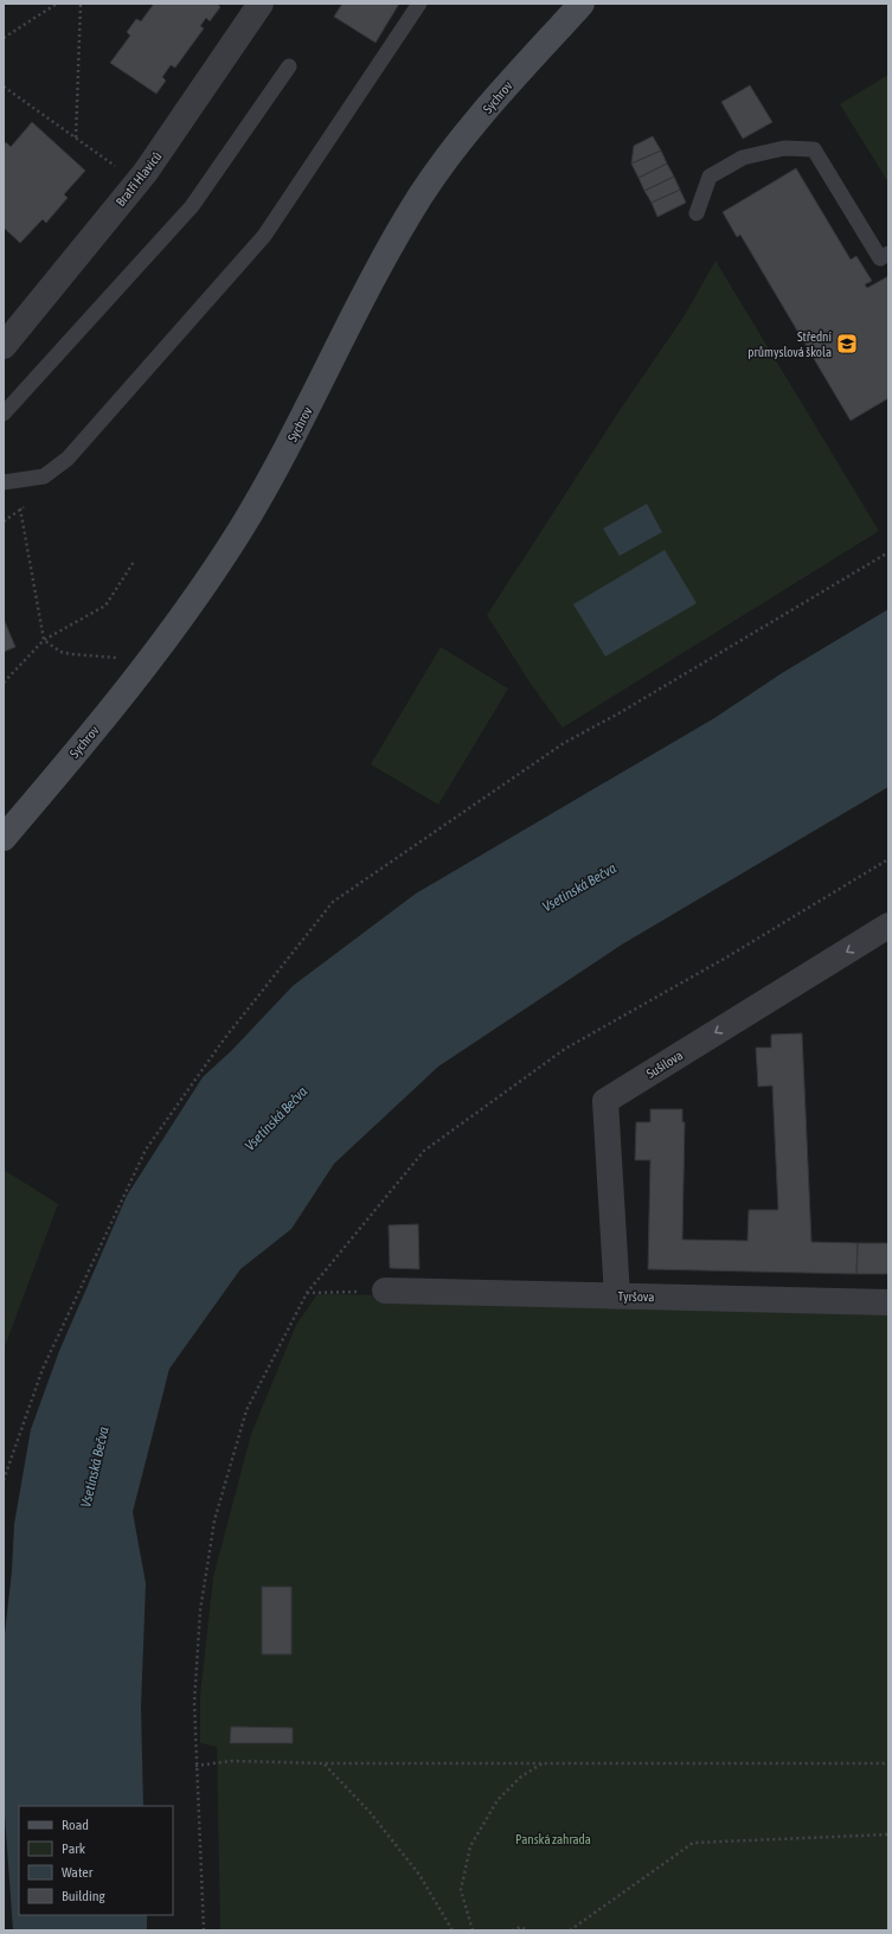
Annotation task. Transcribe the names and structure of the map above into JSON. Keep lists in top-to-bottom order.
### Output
{
  "streets": {
    "street": [
      "Sychrov",
      "Bratří Hlaviců",
      "Sušilova",
      "Tyršova"
    ]
  },
  "crossings": [
    ["Sušilova", "Tyršova"]
  ],
  "one_way": ["Sušilova"],
  "water": ["Vsetínská Bečva"],
  "parks": ["Panská zahrada"],
  "places": {
    "school or university": ["Střední průmyslová škola"]
  },
  "legend": [
    "Road",
    "Park",
    "Water",
    "Building"
  ]
}
